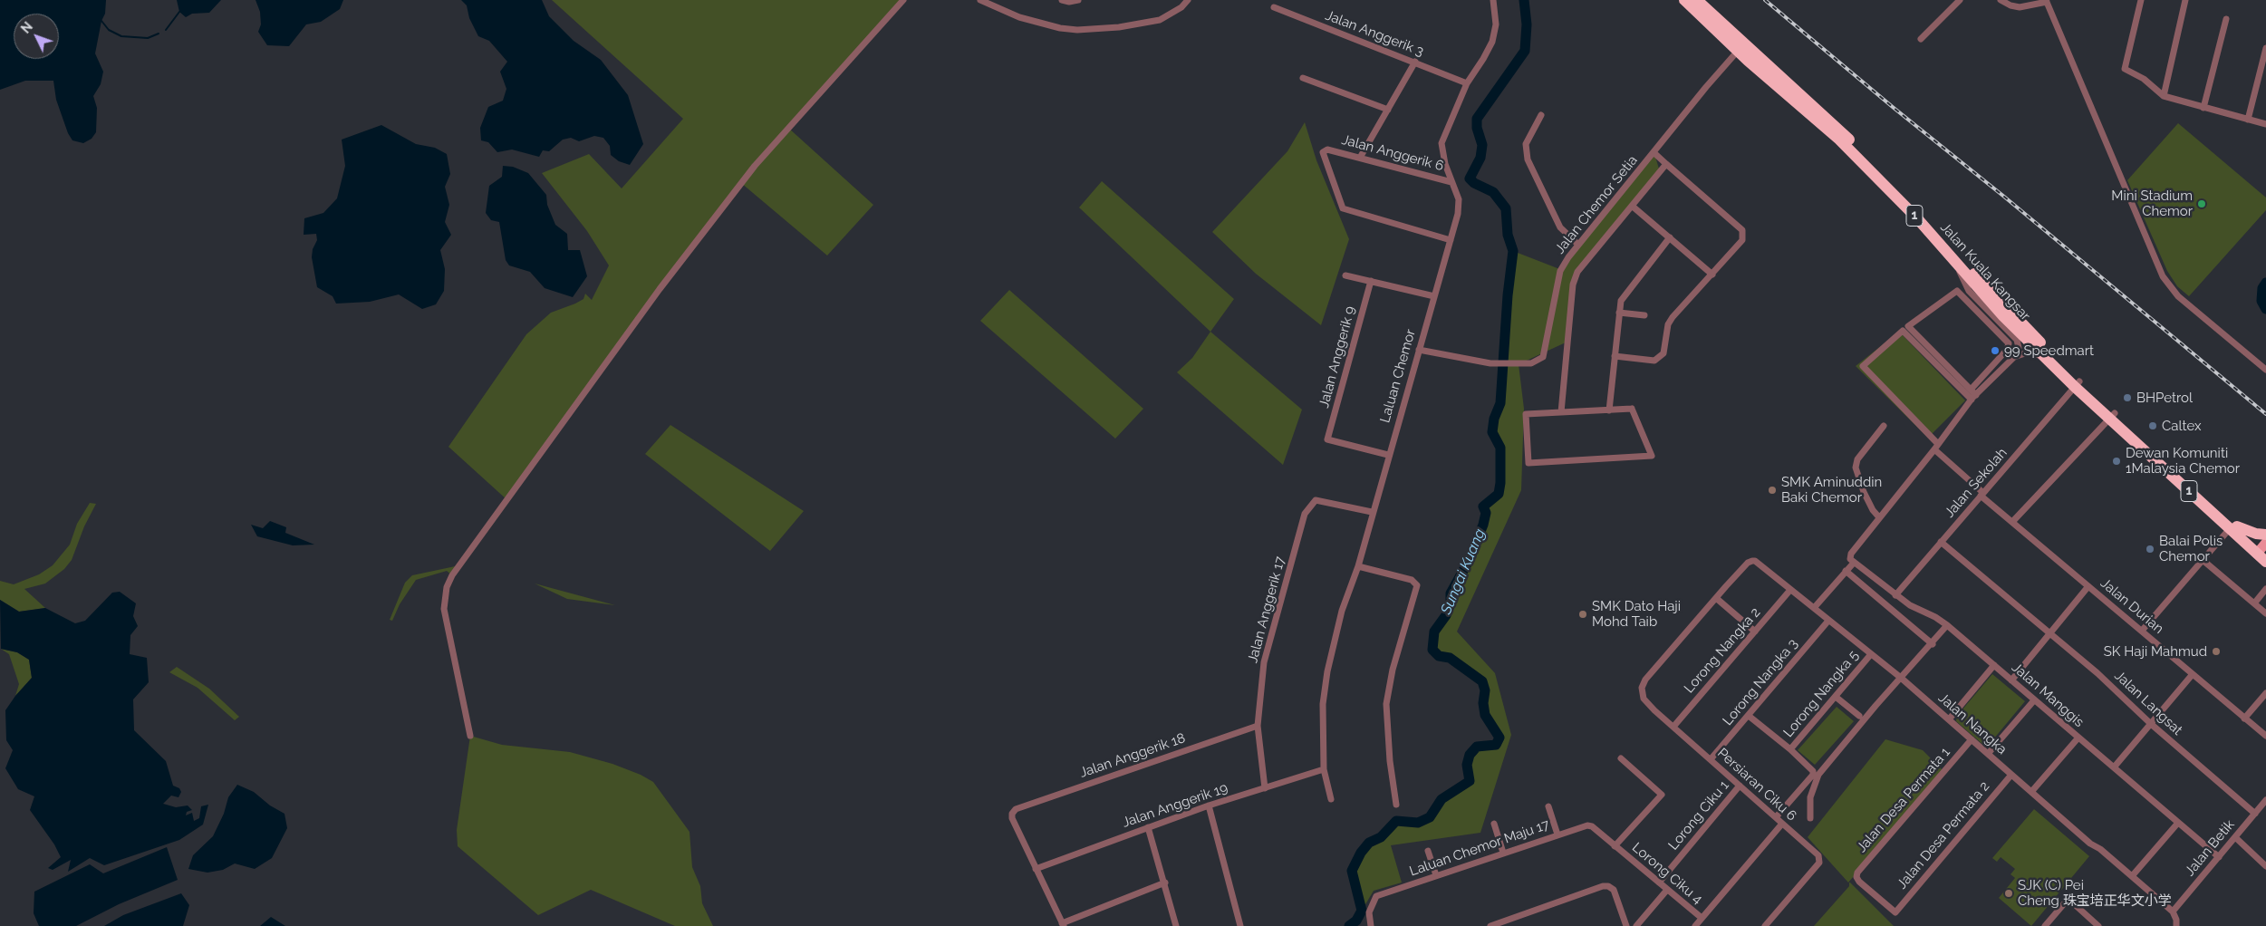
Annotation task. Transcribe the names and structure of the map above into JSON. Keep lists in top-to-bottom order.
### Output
{
  "streets": {
    "highway": ["1", "Jalan Kuala Kangsar"],
    "street": [
      "Jalan Anggerik 3",
      "Jalan Anggerik 6",
      "Jalan Chemor Setia",
      "Jalan Anggerik 9",
      "Laluan Chemor",
      "Jalan Sekolah",
      "Jalan Durian",
      "Jalan Anggerik 17",
      "Lorong Nangka 2",
      "Lorong Nangka 3",
      "Lorong Nangka 5",
      "Jalan Manggis",
      "Jalan Langsat",
      "Jalan Nangka",
      "Jalan Anggerik 18",
      "Persiaran Ciku 6",
      "Jalan Desa Permata 1",
      "Jalan Anggerik 19",
      "Lorong Ciku 1",
      "Jalan Desa Permata 2",
      "Laluan Chemor Maju 17",
      "Jalan Betik",
      "Lorong Ciku 4"
    ]
  },
  "crossings": [
    ["Jalan Anggerik 3", "Laluan Chemor"],
    ["Jalan Anggerik 6", "Laluan Chemor"],
    ["Jalan Chemor Setia", "Jalan Kuala Kangsar"],
    ["Jalan Chemor Setia", "Laluan Chemor"],
    ["Jalan Kuala Kangsar", "Jalan Sekolah"],
    ["Jalan Anggerik 9", "Laluan Chemor"],
    ["Laluan Chemor", "Jalan Anggerik 17"],
    ["Laluan Chemor", "Jalan Anggerik 19"],
    ["Jalan Sekolah", "Jalan Durian"],
    ["Jalan Sekolah", "Jalan Manggis"],
    ["Jalan Sekolah", "Jalan Langsat"],
    ["Jalan Anggerik 17", "Jalan Anggerik 18"],
    ["Jalan Anggerik 17", "Jalan Anggerik 19"],
    ["Lorong Nangka 2", "Jalan Nangka"],
    ["Lorong Nangka 2", "Persiaran Ciku 6"],
    ["Lorong Nangka 3", "Jalan Nangka"],
    ["Lorong Nangka 3", "Persiaran Ciku 6"],
    ["Lorong Nangka 5", "Jalan Nangka"],
    ["Jalan Manggis", "Jalan Betik"],
    ["Jalan Langsat", "Jalan Betik"],
    ["Jalan Nangka", "Persiaran Ciku 6"],
    ["Jalan Nangka", "Jalan Desa Permata 1"],
    ["Jalan Nangka", "Jalan Desa Permata 2"],
    ["Jalan Nangka", "Jalan Betik"],
    ["Jalan Anggerik 18", "Jalan Anggerik 19"],
    ["Persiaran Ciku 6", "Lorong Ciku 1"],
    ["Jalan Desa Permata 1", "Jalan Desa Permata 2"],
    ["Lorong Ciku 1", "Lorong Ciku 4"],
    ["Laluan Chemor Maju 17", "Lorong Ciku 4"]
  ],
  "water": ["Sungai Kuang"],
  "places": [
    "Mini Stadium Chemor",
    "99 Speedmart",
    "BHPetrol",
    "Caltex",
    "Dewan Komuniti 1Malaysia Chemor",
    "SMK Aminuddin Baki Chemor",
    "Balai Polis Chemor",
    "SMK Dato Haji Mohd Taib",
    "SK Haji Mahmud",
    "SJK (C) Pei Cheng 珠宝培正华文小学"
  ],
  "north": "top left"
}
